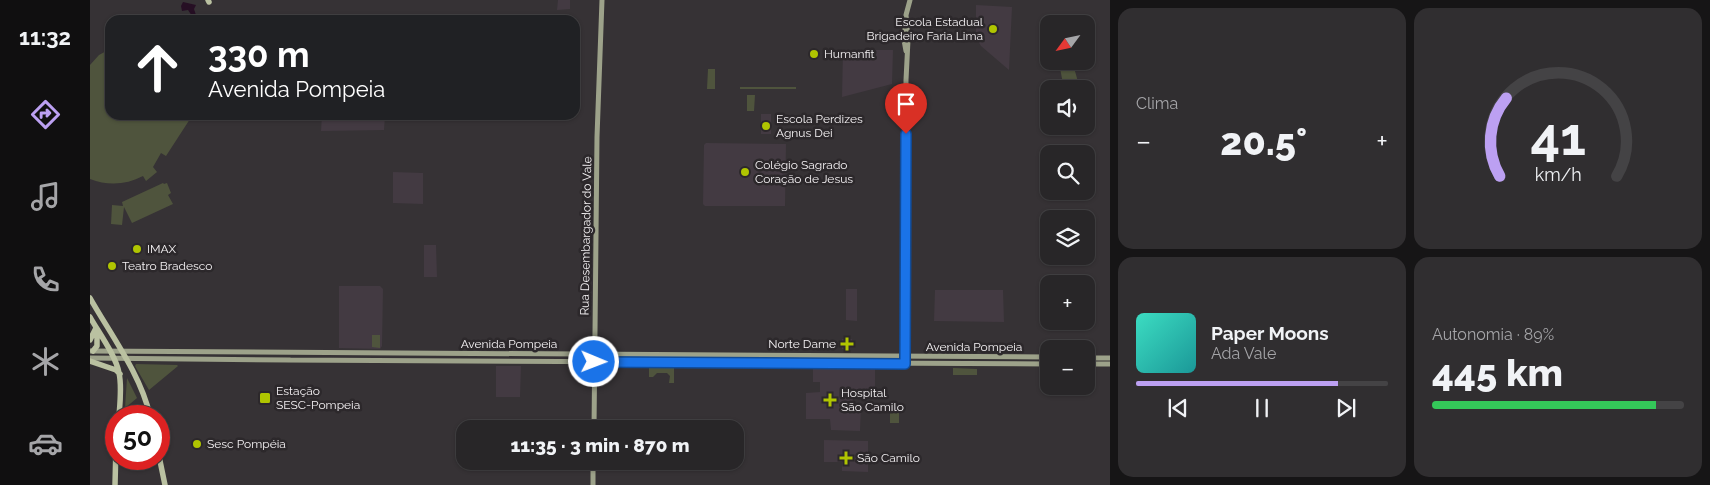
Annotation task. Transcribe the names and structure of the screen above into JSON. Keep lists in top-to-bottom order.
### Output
{
  "streets": {
    "main road": ["Rua Desembargador do Vale", "Avenida Pompeia"]
  },
  "crossings": [
    ["Rua Desembargador do Vale", "Avenida Pompeia"]
  ],
  "places": {
    "other": [
      "Escola Estadual Brigadeiro Faria Lima",
      "Humanfit",
      "Escola Perdizes Agnus Dei",
      "Colégio Sagrado Coração de Jesus",
      "IMAX",
      "Teatro Bradesco",
      "Sesc Pompéia"
    ],
    "health": ["Norte Dame", "Hospital São Camilo", "São Camilo"],
    "transit": ["Estação SESC-Pompeia"]
  },
  "north": "bottom left",
  "page": {
    "tabs": "11:32",
    "tile": [
      "Clima",
      ["Autonomia · 89%", "445 km"]
    ],
    "map_buttons": ["+", "−"],
    "turn": ["330 m", "Avenida Pompeia"],
    "heat": ["−", "20.5°", "+"],
    "song": ["Paper Moons", "Ada Vale"],
    "limit": "50",
    "trip": "11:35 · 3 min · 870 m",
    "gauge": ["41", "km/h"]
  }
}
